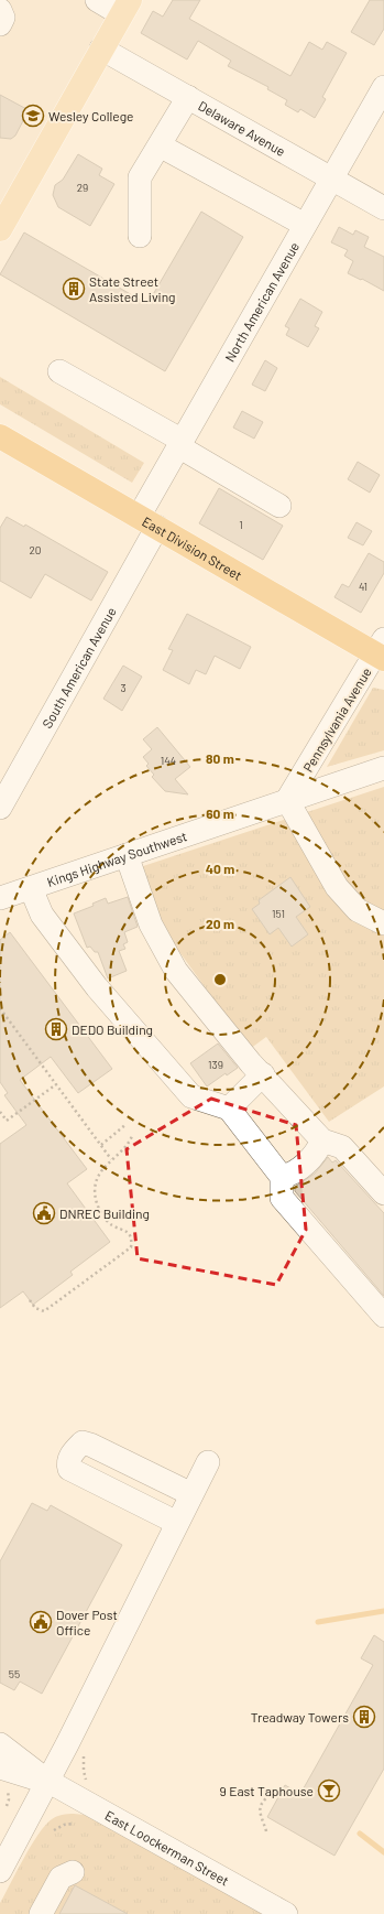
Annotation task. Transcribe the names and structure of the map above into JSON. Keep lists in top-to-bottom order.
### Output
{
  "streets": {
    "highway": ["East Division Street"],
    "street": [
      "Delaware Avenue",
      "North American Avenue",
      "South American Avenue",
      "Pennsylvania Avenue",
      "Kings Highway Southwest",
      "East Loockerman Street"
    ]
  },
  "crossings": [
    ["Delaware Avenue", "North American Avenue"],
    ["North American Avenue", "East Division Street"],
    ["North American Avenue", "South American Avenue"],
    ["East Division Street", "South American Avenue"],
    ["East Division Street", "Pennsylvania Avenue"],
    ["Pennsylvania Avenue", "Kings Highway Southwest"]
  ],
  "places": {
    "school or university": ["Wesley College"],
    "building": ["State Street Assisted Living", "DEDO Building", "Treadway Towers"],
    "public building": ["DNREC Building", "Dover Post Office"],
    "bar": ["9 East Taphouse"]
  },
  "house_numbers": [
    "29",
    "1",
    "20",
    "41",
    "3",
    "144",
    "151",
    "139",
    "55"
  ],
  "rings": [
    "80 m",
    "60 m",
    "40 m",
    "20 m"
  ]
}
